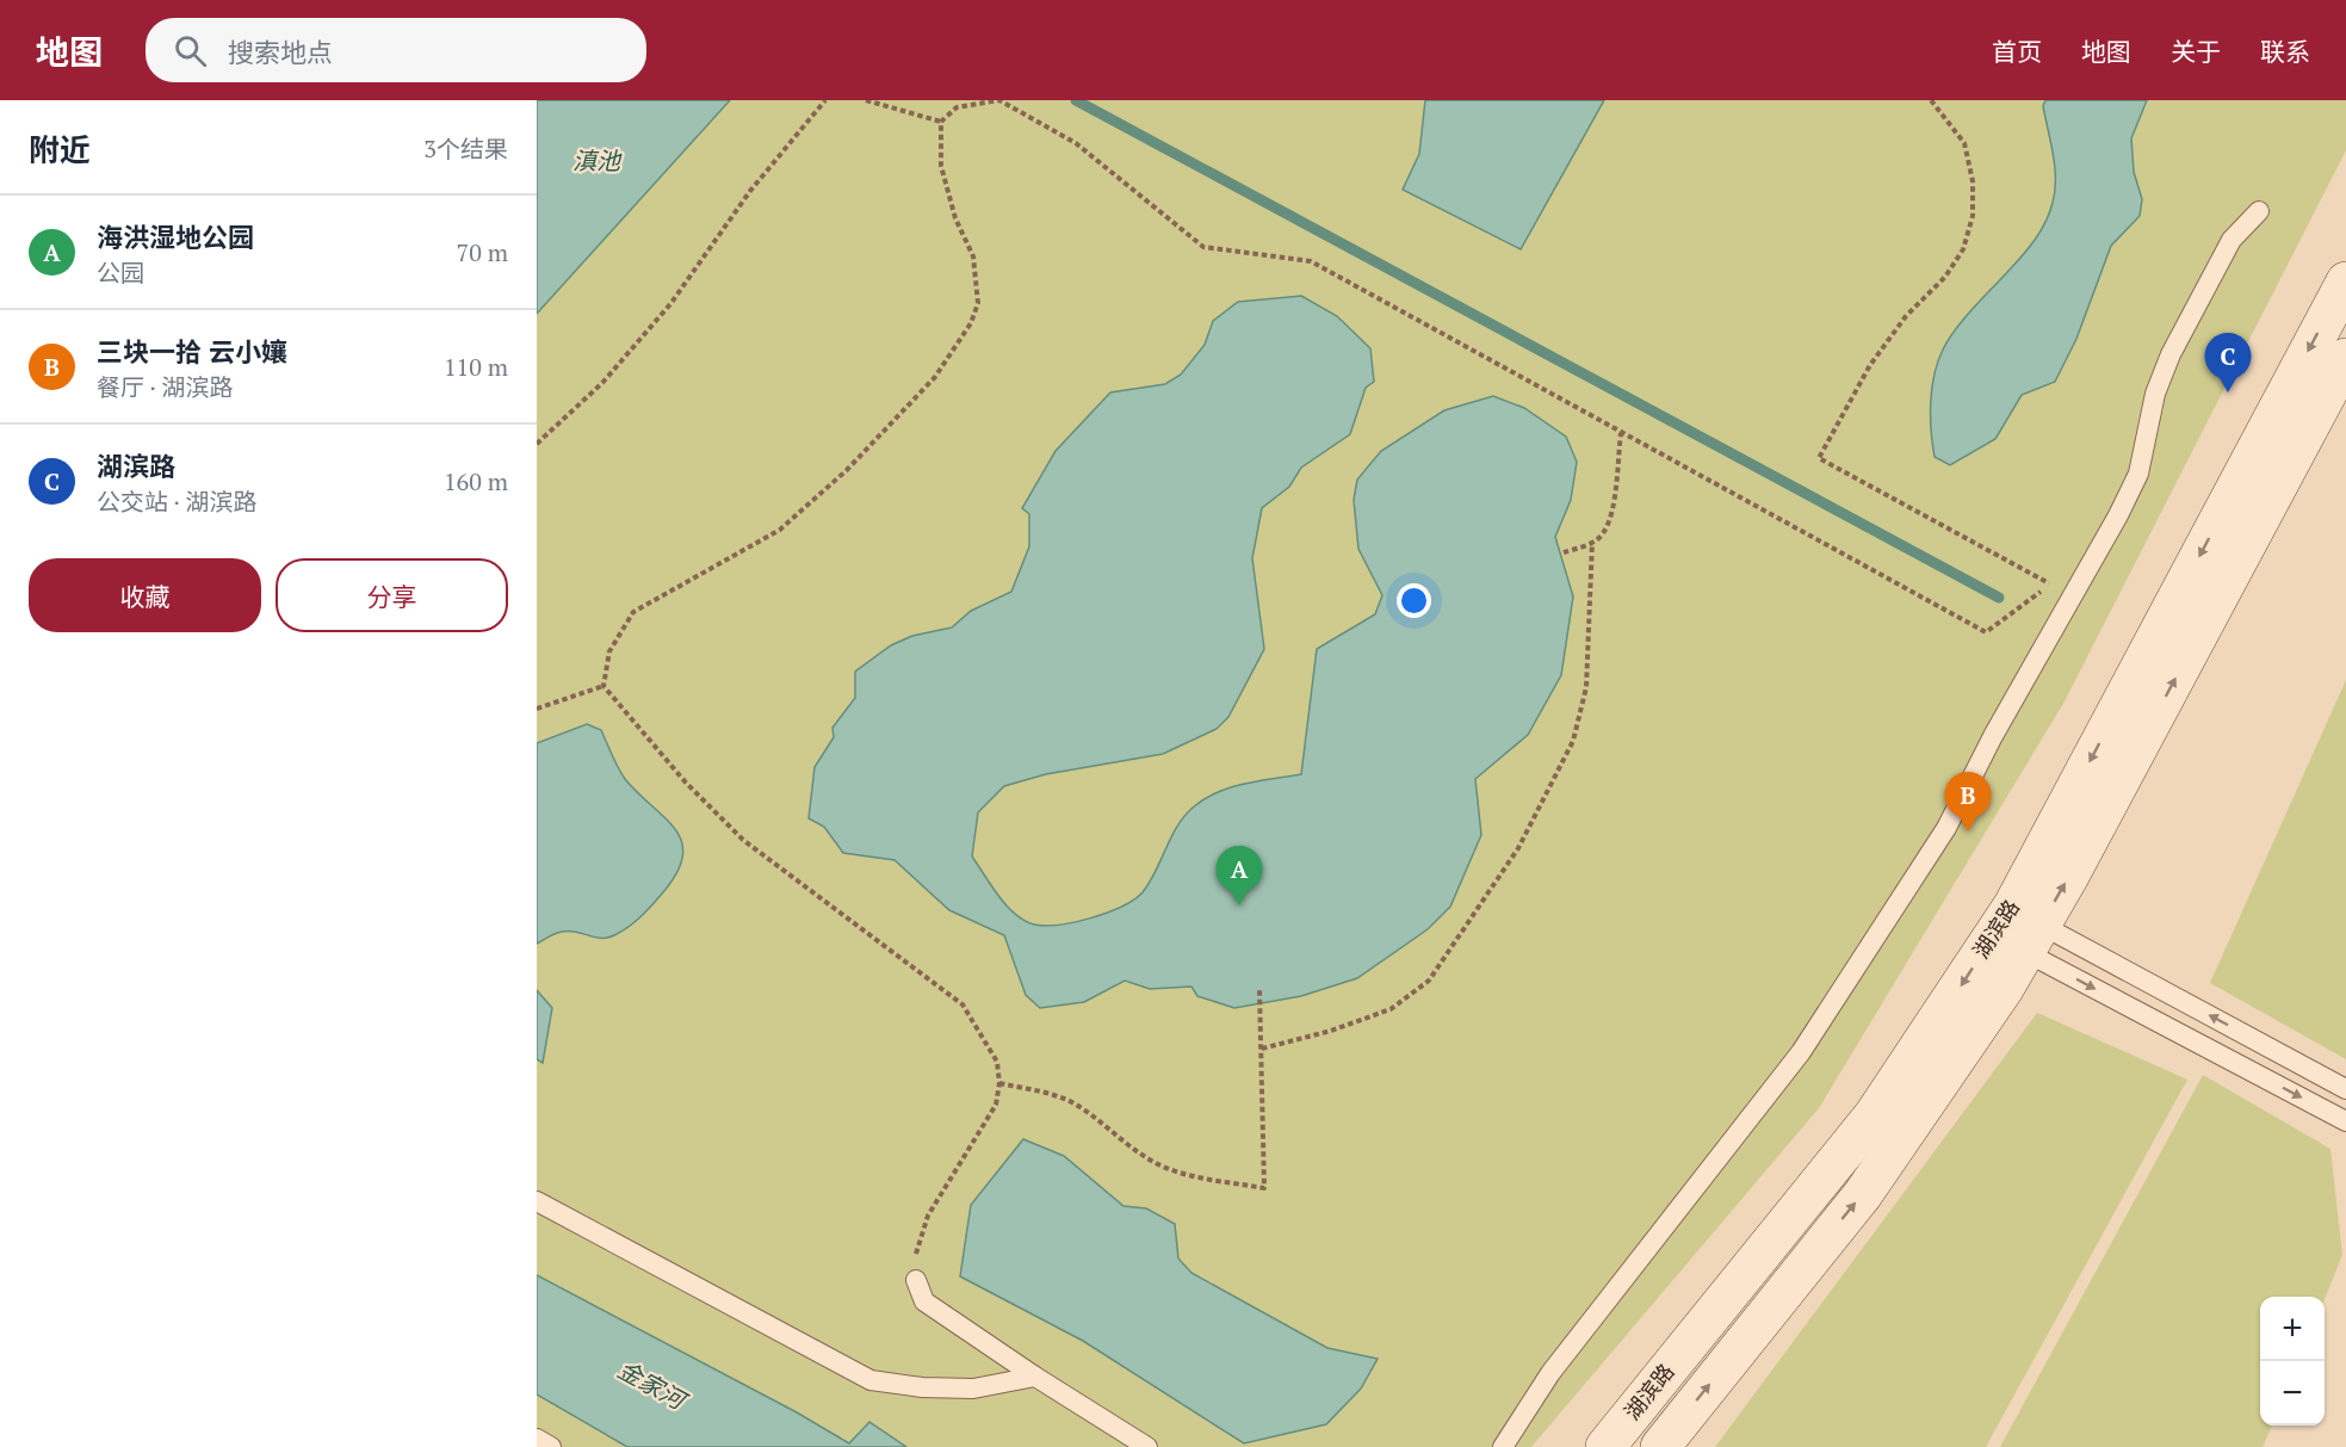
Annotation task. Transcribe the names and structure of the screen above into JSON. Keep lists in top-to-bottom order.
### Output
{
  "streets": {
    "main road": ["湖滨路"]
  },
  "water": ["滇池", "金家河"],
  "page": {
    "header": "地图",
    "search": "搜索地点",
    "nav": [
      "首页",
      "地图",
      "关于",
      "联系"
    ],
    "heading": ["附近", "3个结果"],
    "list": [
      {
        "mark": "A",
        "name": "海洪湿地公园",
        "note": "公园",
        "value": "70 m"
      },
      {
        "mark": "B",
        "name": "三块一拾 云小孃",
        "note": "餐厅 · 湖滨路",
        "value": "110 m"
      },
      {
        "mark": "C",
        "name": "湖滨路",
        "note": "公交站 · 湖滨路",
        "value": "160 m"
      }
    ],
    "pins": ["C", "B", "A"],
    "buttons": ["收藏", "分享"],
    "map_buttons": ["+", "−"]
  }
}
